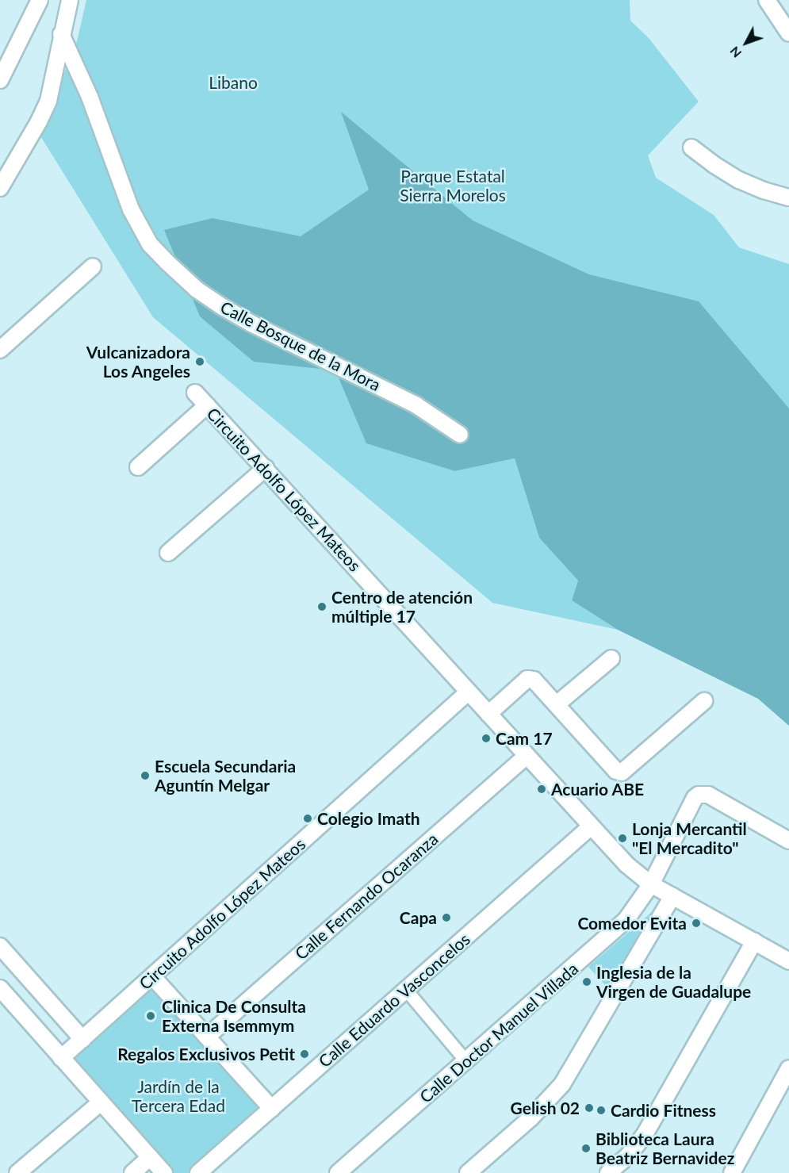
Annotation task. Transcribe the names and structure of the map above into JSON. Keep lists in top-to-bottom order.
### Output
{
  "streets": {
    "street": [
      "Calle Bosque de la Mora",
      "Circuito Adolfo López Mateos",
      "Calle Fernando Ocaranza",
      "Calle Eduardo Vasconcelos",
      "Calle Doctor Manuel Villada"
    ]
  },
  "crossings": [
    ["Circuito Adolfo López Mateos", "Calle Fernando Ocaranza"],
    ["Circuito Adolfo López Mateos", "Calle Eduardo Vasconcelos"],
    ["Circuito Adolfo López Mateos", "Calle Doctor Manuel Villada"]
  ],
  "parks": ["Libano", "Parque Estatal Sierra Morelos", "Jardín de la Tercera Edad"],
  "places": [
    "Vulcanizadora Los Angeles",
    "Centro de atención múltiple 17",
    "Cam 17",
    "Escuela Secundaria Aguntín Melgar",
    "Acuario ABE",
    "Colegio Imath",
    "Lonja Mercantil \"El Mercadito\"",
    "Capa",
    "Comedor Evita",
    "Inglesia de la Virgen de Guadalupe",
    "Clinica De Consulta Externa Isemmym",
    "Regalos Exclusivos Petit",
    "Gelish 02",
    "Cardio Fitness",
    "Biblioteca Laura Beatriz Bernavidez"
  ],
  "north": "bottom left"
}
